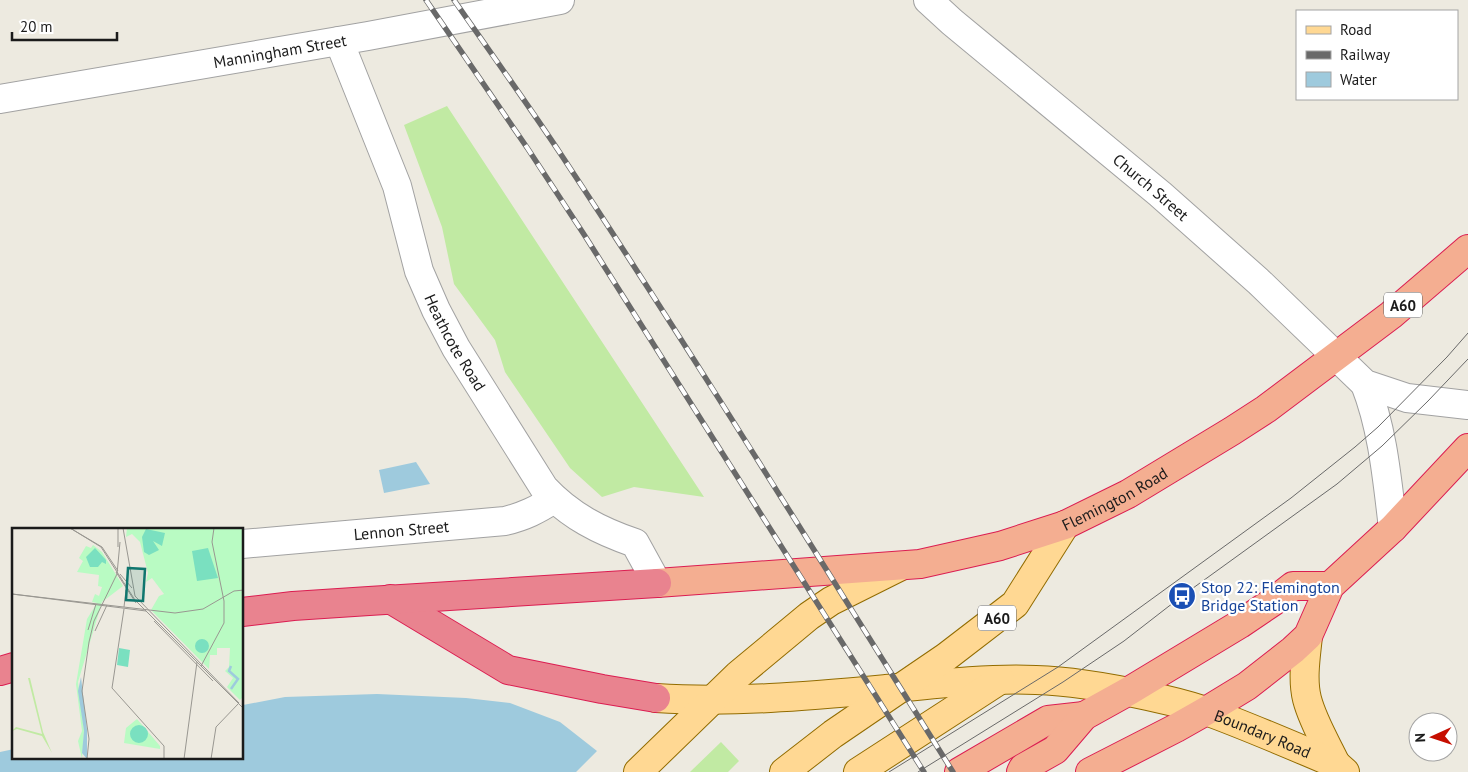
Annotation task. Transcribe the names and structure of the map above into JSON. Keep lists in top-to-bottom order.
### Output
{
  "streets": {
    "highway": ["A60", "Flemington Road"],
    "main road": ["Boundary Road"],
    "street": [
      "Manningham Street",
      "Church Street",
      "Heathcote Road",
      "Lennon Street"
    ]
  },
  "crossings": [
    ["Manningham Street", "Heathcote Road"],
    ["Church Street", "Flemington Road"],
    ["Heathcote Road", "Lennon Street"],
    ["Flemington Road", "Boundary Road"]
  ],
  "places": {
    "bus stop": ["Stop 22: Flemington Bridge Station"]
  },
  "legend": ["Road", "Railway", "Water"],
  "scale_bar": "20 m",
  "north": "left"
}
